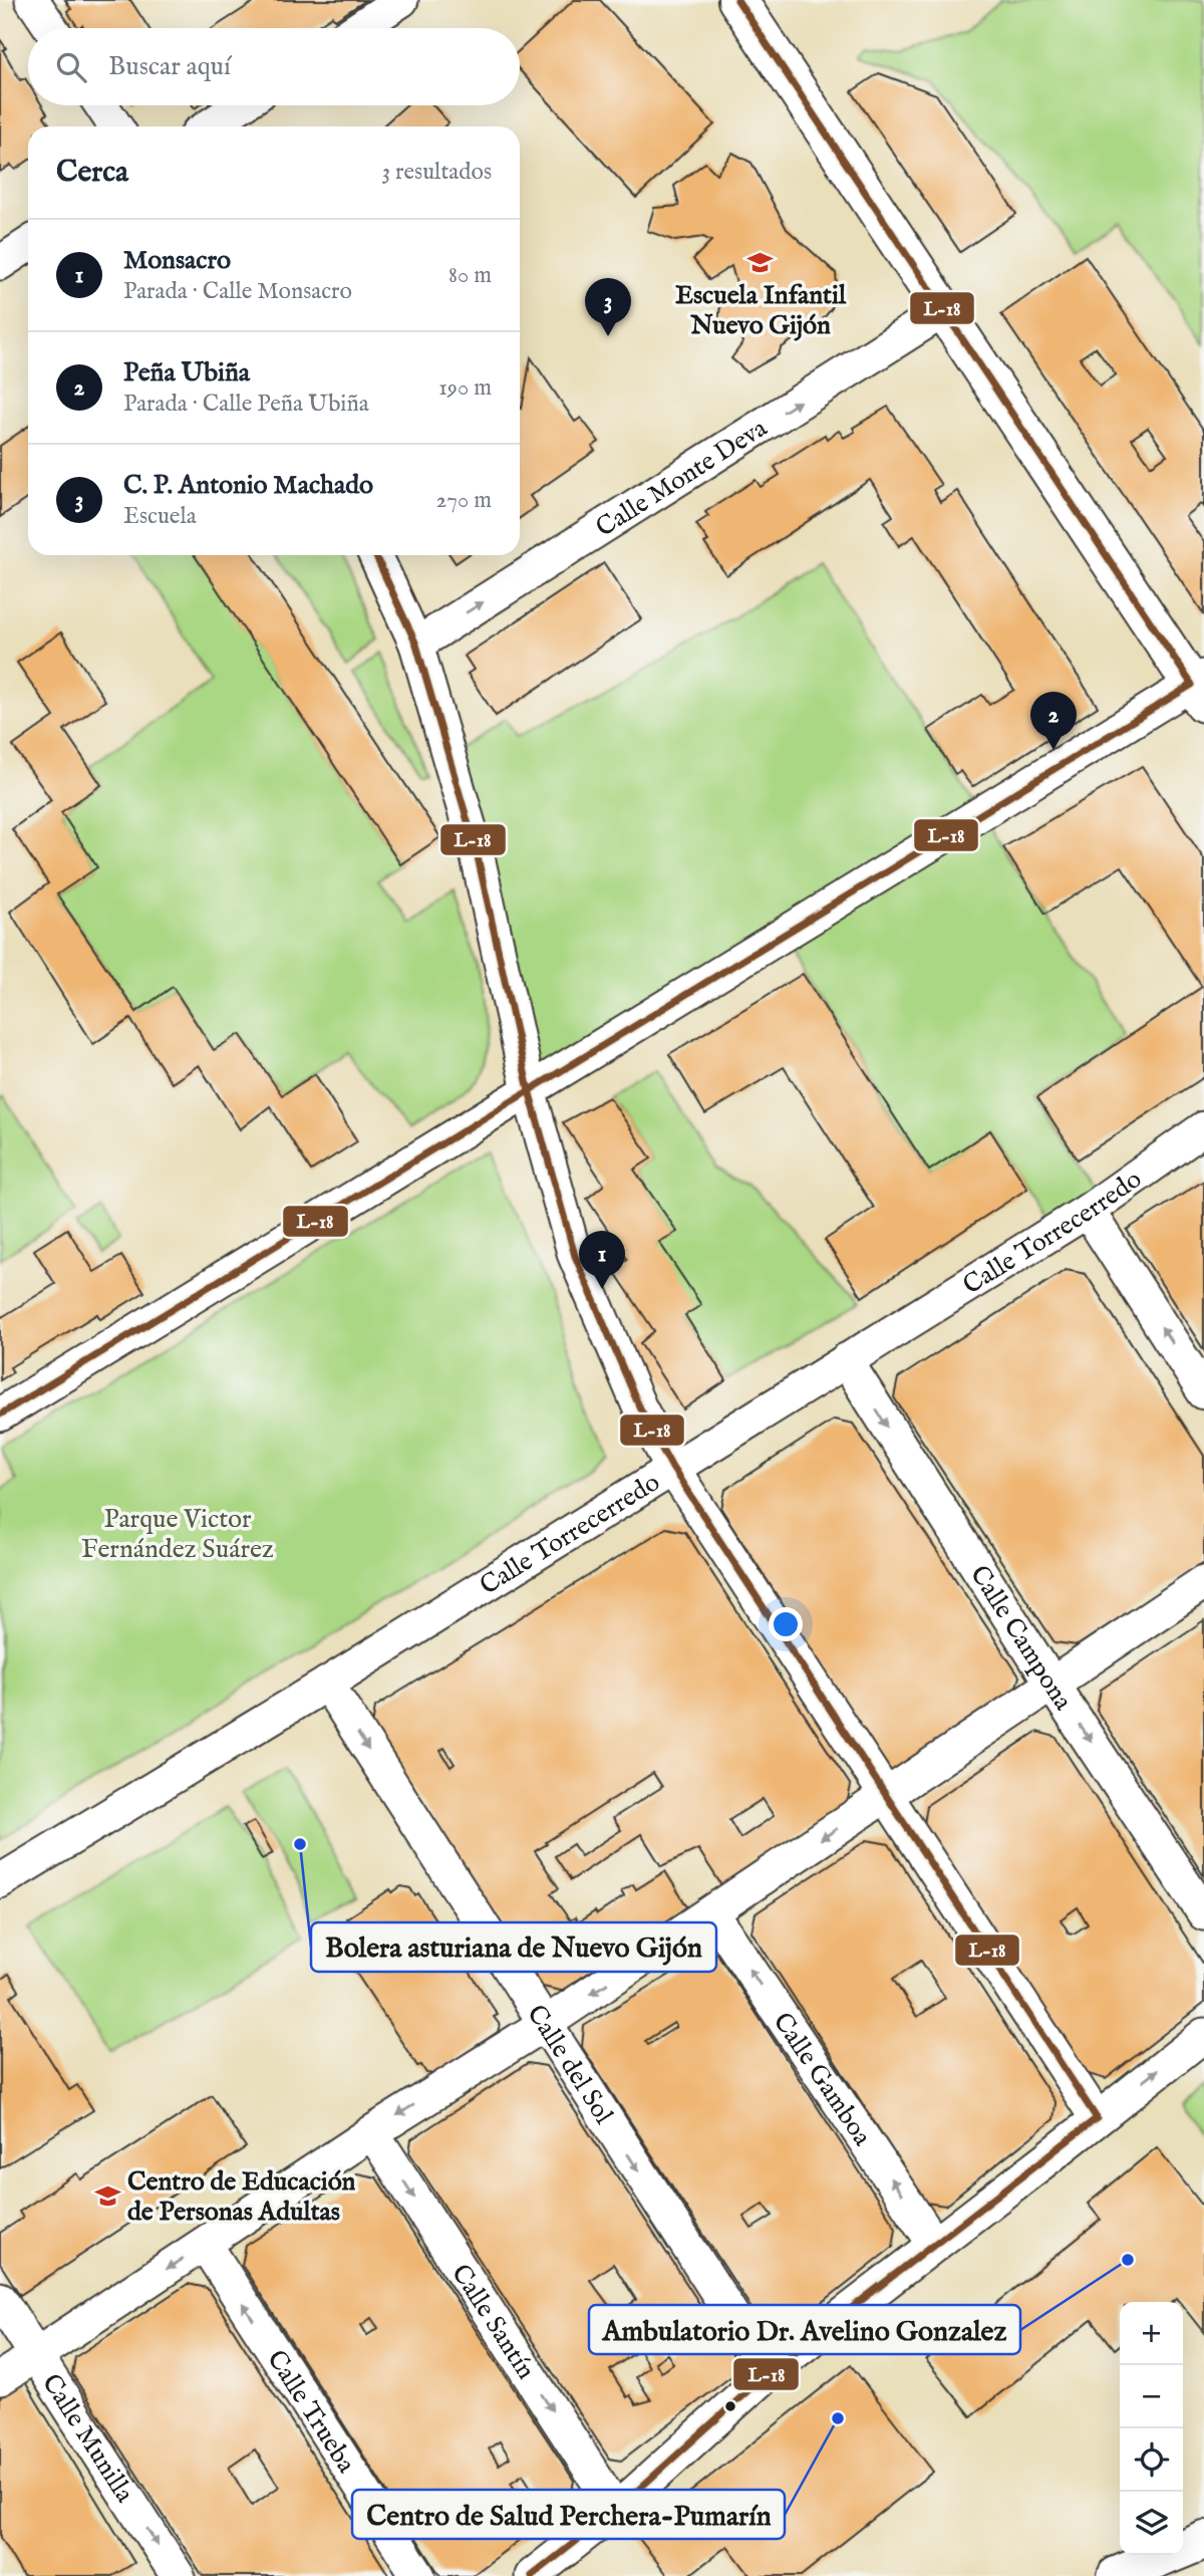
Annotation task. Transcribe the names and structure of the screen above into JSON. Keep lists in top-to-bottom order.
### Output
{
  "streets": {
    "street": [
      "Calle Monte Deva",
      "Calle Torrecerredo",
      "Calle Campona",
      "Calle del Sol",
      "Calle Gamboa",
      "Calle Santín",
      "Calle Trueba",
      "Calle Munilla"
    ]
  },
  "crossings": [
    ["Calle Torrecerredo", "Calle Campona"],
    ["Calle Torrecerredo", "Calle del Sol"]
  ],
  "one_way": [
    "Calle Monte Deva",
    "Calle del Sol",
    "Calle Santín",
    "Calle Trueba",
    "Calle Munilla"
  ],
  "parks": ["Parque Victor Fernández Suárez"],
  "places": {
    "school or university": ["Escuela Infantil Nuevo Gijón", "Centro de Educación de Personas Adultas"],
    "other": ["Bolera asturiana de Nuevo Gijón", "Ambulatorio Dr. Avelino Gonzalez", "Centro de Salud Perchera-Pumarín"]
  },
  "lines": ["transit line L-18"],
  "page": {
    "search": "Buscar aquí",
    "heading": ["Cerca", "3 resultados"],
    "list": [
      {
        "mark": "1",
        "name": "Monsacro",
        "note": "Parada · Calle Monsacro",
        "value": "80 m"
      },
      {
        "mark": "2",
        "name": "Peña Ubiña",
        "note": "Parada · Calle Peña Ubiña",
        "value": "190 m"
      },
      {
        "mark": "3",
        "name": "C. P. Antonio Machado",
        "note": "Escuela",
        "value": "270 m"
      }
    ],
    "pins": ["3", "2", "1"],
    "map_buttons": ["+", "−"]
  }
}
